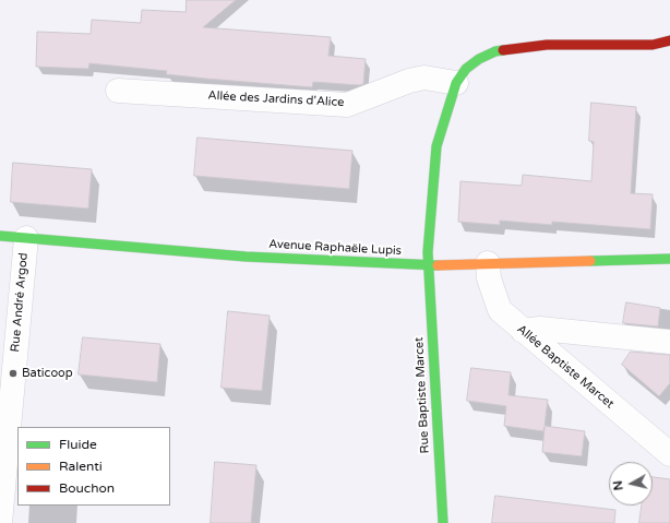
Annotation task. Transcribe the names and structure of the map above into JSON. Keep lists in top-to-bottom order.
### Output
{
  "streets": {
    "street": [
      "Allée des Jardins d'Alice",
      "Avenue Raphaële Lupis",
      "Rue André Argod",
      "Allée Baptiste Marcet",
      "Rue Baptiste Marcet"
    ]
  },
  "crossings": [
    ["Allée des Jardins d'Alice", "Rue Baptiste Marcet"],
    ["Avenue Raphaële Lupis", "Rue André Argod"],
    ["Avenue Raphaële Lupis", "Allée Baptiste Marcet"],
    ["Avenue Raphaële Lupis", "Rue Baptiste Marcet"]
  ],
  "places": ["Baticoop"],
  "legend": ["Fluide", "Ralenti", "Bouchon"],
  "north": "left"
}
